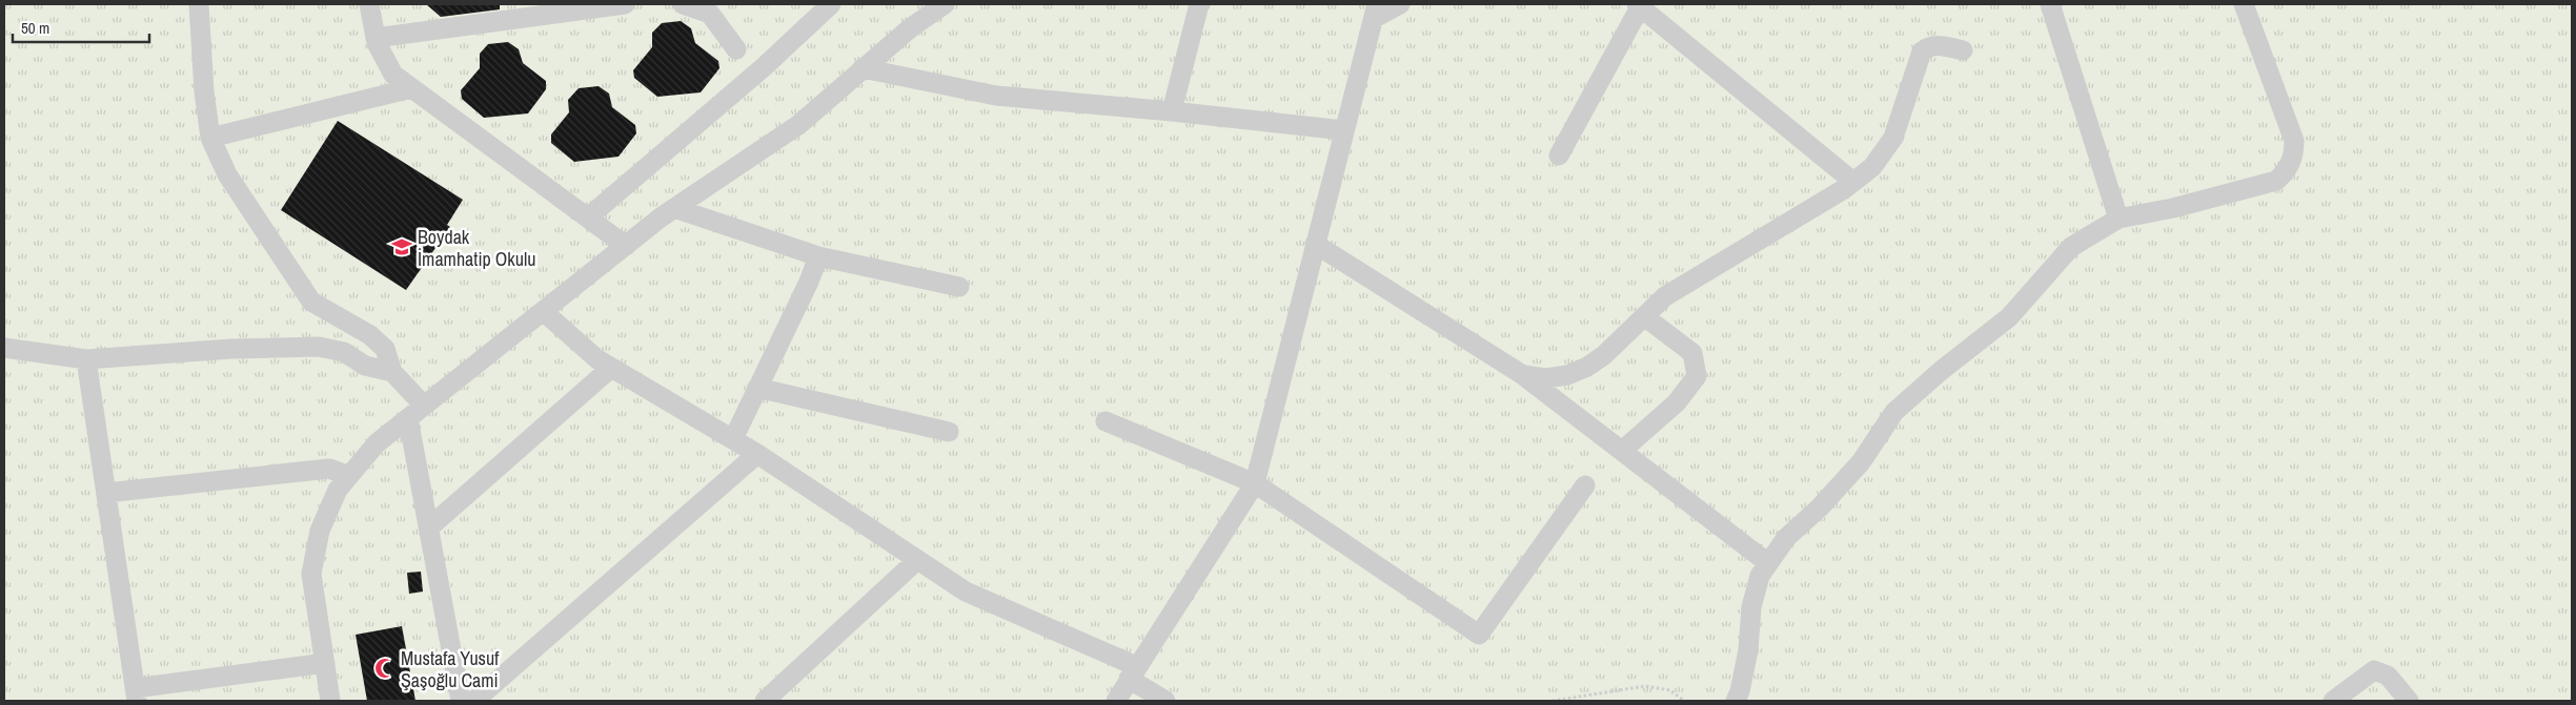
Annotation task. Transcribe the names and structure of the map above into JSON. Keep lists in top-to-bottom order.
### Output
{
  "places": {
    "school or university": ["Boydak İmamhatip Okulu"],
    "mosque": ["Mustafa Yusuf Şaşoğlu Cami"]
  },
  "scale_bar": "50 m"
}
